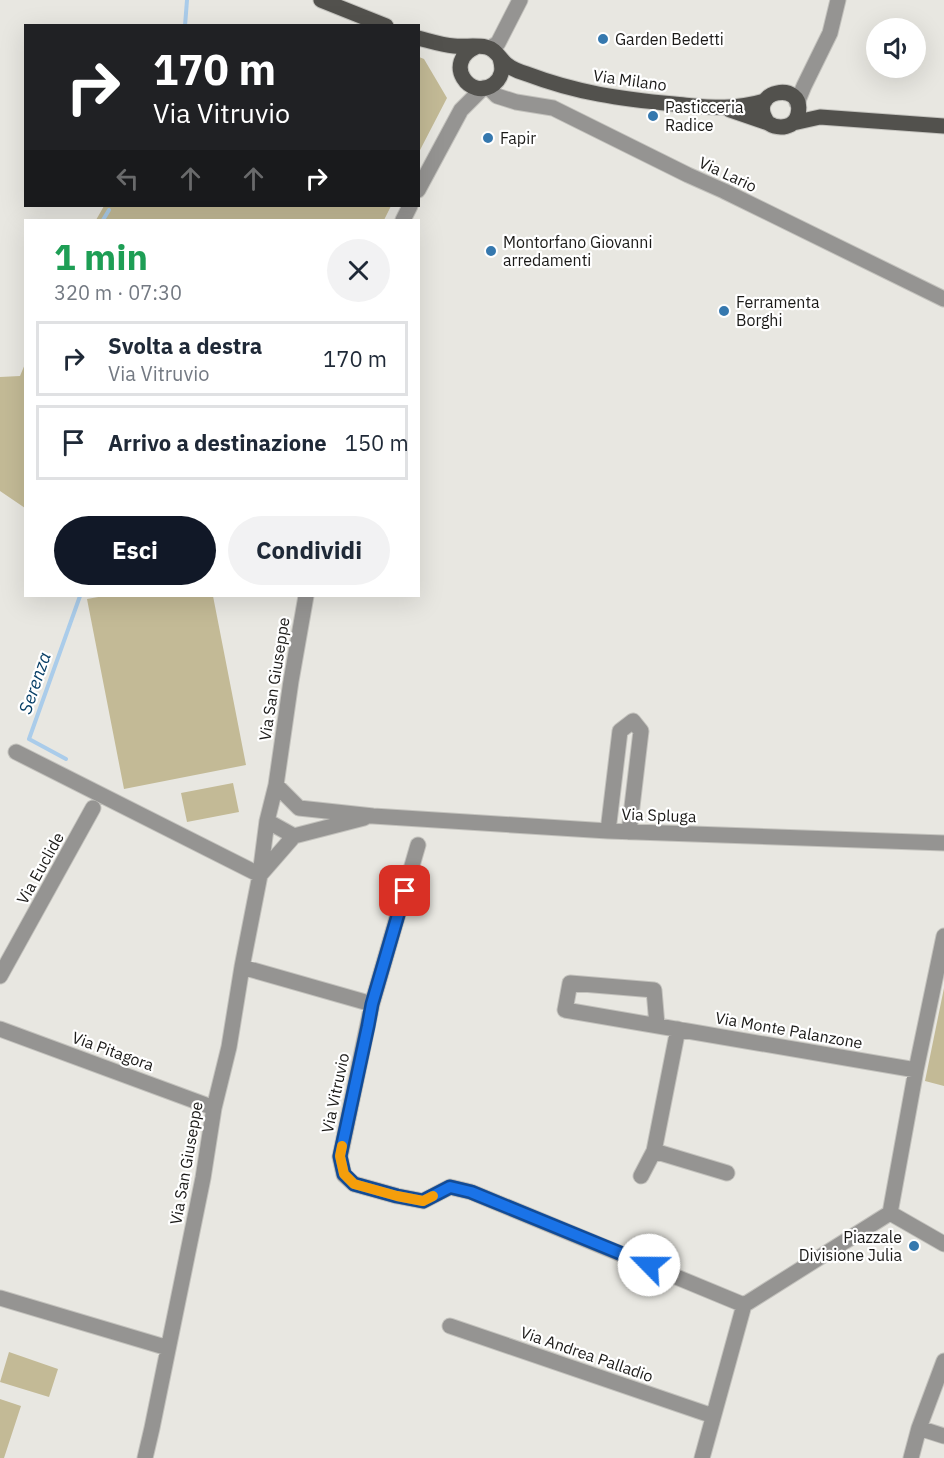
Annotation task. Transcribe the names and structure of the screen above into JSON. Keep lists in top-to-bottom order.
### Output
{
  "streets": {
    "main road": ["Via Milano"],
    "street": [
      "Via Lario",
      "Via San Giuseppe",
      "Via Spluga",
      "Via Euclide",
      "Via Monte Palanzone",
      "Via Pitagora",
      "Via Vitruvio",
      "Via Andrea Palladio"
    ]
  },
  "crossings": [
    ["Via Milano", "Via Lario"],
    ["Via San Giuseppe", "Via Spluga"],
    ["Via San Giuseppe", "Via Pitagora"]
  ],
  "water": ["Serenza"],
  "places": [
    "Garden Bedetti",
    "Pasticceria Radice",
    "Fapir",
    "Montorfano Giovanni arredamenti",
    "Ferramenta Borghi",
    "Piazzale Divisione Julia"
  ],
  "page": {
    "turn": ["170 m", "Via Vitruvio"],
    "heading": ["1 min", "320 m · 07:30"],
    "list": [
      {
        "name": "Svolta a destra",
        "note": "Via Vitruvio",
        "value": "170 m"
      },
      {
        "name": "Arrivo a destinazione",
        "value": "150 m"
      }
    ],
    "buttons": ["Esci", "Condividi"]
  }
}
